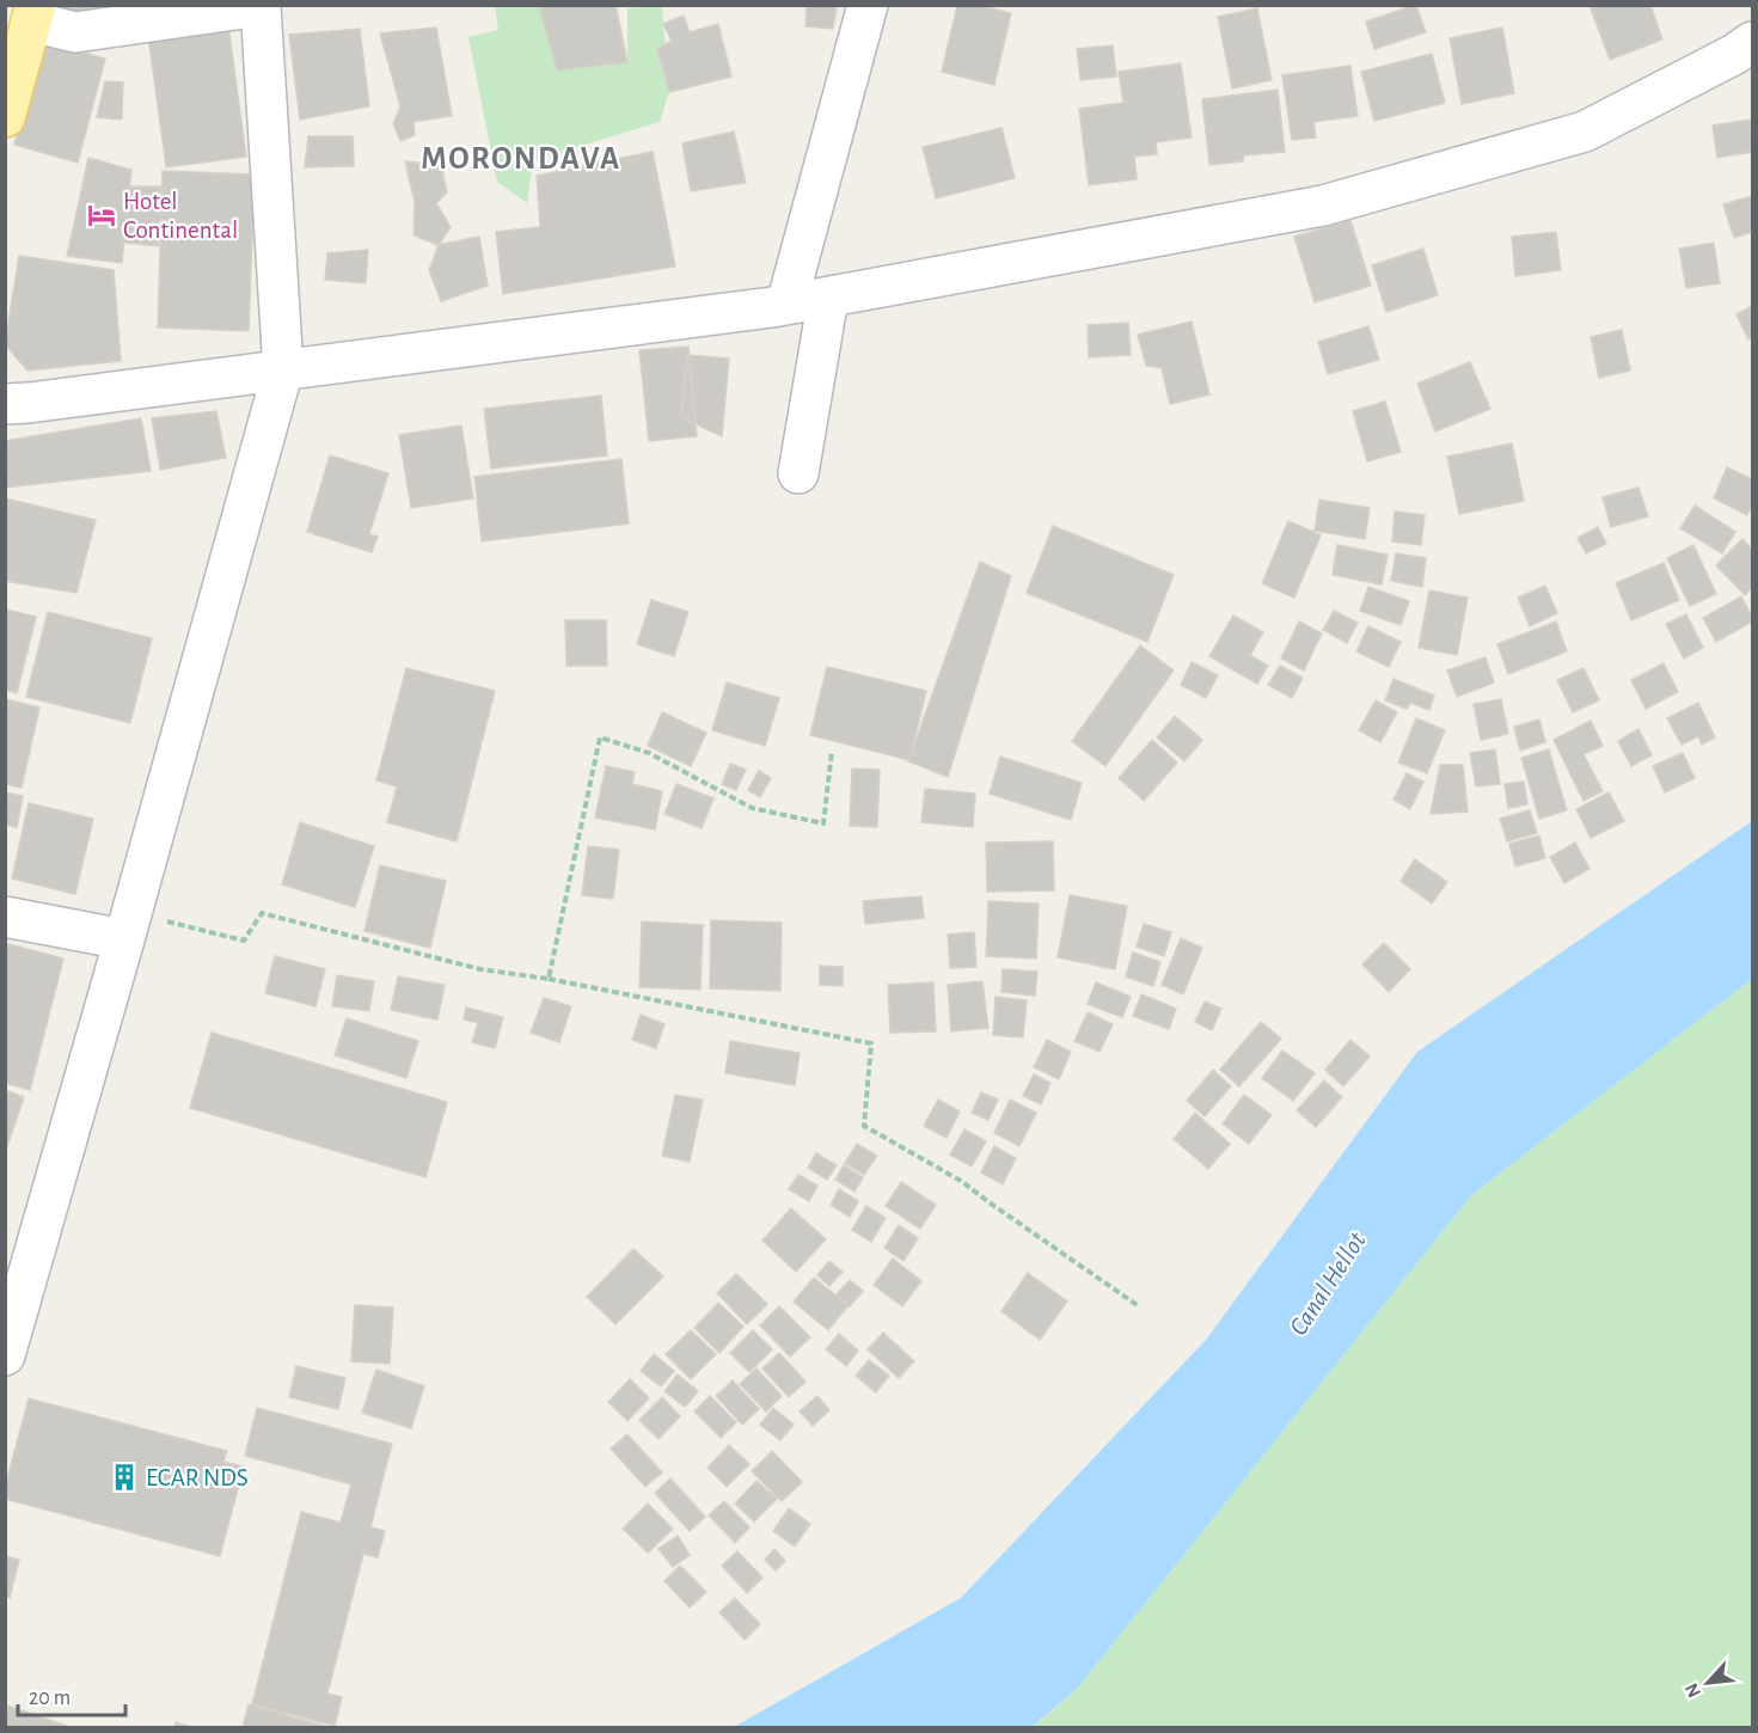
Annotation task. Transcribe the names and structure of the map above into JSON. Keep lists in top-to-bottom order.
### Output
{
  "districts": ["MORONDAVA"],
  "water": ["Canal Hellot"],
  "places": {
    "hotel": ["Hotel Continental"],
    "building": ["ECAR NDS"]
  },
  "scale_bar": "20 m",
  "north": "bottom left"
}
